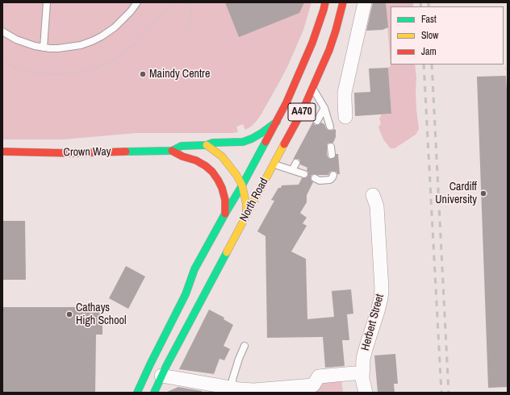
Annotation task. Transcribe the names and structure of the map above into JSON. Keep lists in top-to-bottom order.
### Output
{
  "streets": {
    "main road": ["A470", "Crown Way", "North Road"],
    "street": ["Herbert Street"]
  },
  "crossings": [
    ["Crown Way", "North Road"]
  ],
  "places": ["Maindy Centre", "Cardiff University", "Cathays High School"],
  "legend": ["Fast", "Slow", "Jam"]
}
